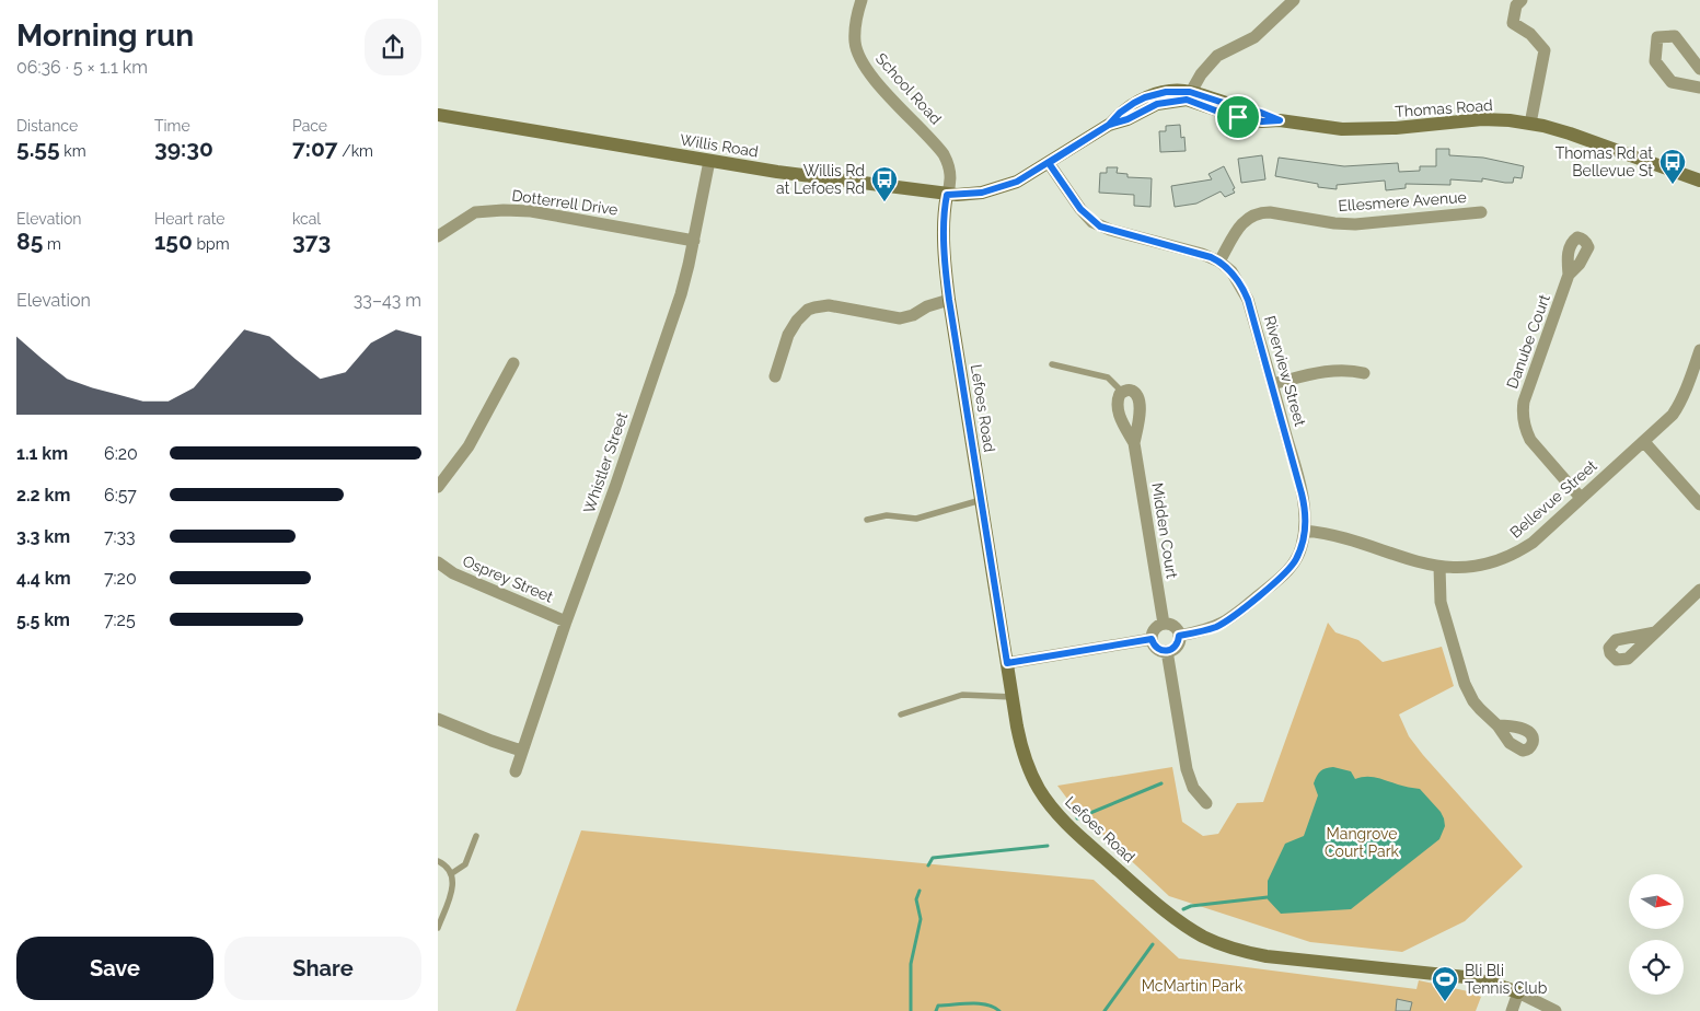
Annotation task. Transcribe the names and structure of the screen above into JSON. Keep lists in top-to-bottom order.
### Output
{
  "streets": {
    "main road": ["Thomas Road", "Willis Road", "Lefoes Road"],
    "street": [
      "School Road",
      "Ellesmere Avenue",
      "Dotterrell Drive",
      "Danube Court",
      "Riverview Street",
      "Whistler Street",
      "Bellevue Street",
      "Midden Court",
      "Osprey Street"
    ]
  },
  "crossings": [
    ["School Road", "Willis Road"],
    ["School Road", "Lefoes Road"],
    ["Thomas Road", "Willis Road"],
    ["Willis Road", "Riverview Street"],
    ["Willis Road", "Lefoes Road"],
    ["Willis Road", "Whistler Street"],
    ["Ellesmere Avenue", "Riverview Street"],
    ["Dotterrell Drive", "Whistler Street"],
    ["Danube Court", "Bellevue Street"],
    ["Riverview Street", "Bellevue Street"],
    ["Riverview Street", "Midden Court"],
    ["Whistler Street", "Osprey Street"]
  ],
  "parks": ["Mangrove Court Park", "McMartin Park"],
  "places": {
    "bus stop": ["Thomas Rd at Bellevue St", "Willis Rd at Lefoes Rd"],
    "sports": ["Bli Bli Tennis Club"]
  },
  "north": "right",
  "page": {
    "heading": ["Morning run", "06:36 · 5 × 1.1 km"],
    "stats": [
      ["Distance", "5.55 km"],
      ["Time", "39:30"],
      ["Pace", "7:07 /km"],
      ["Elevation", "85 m"],
      ["Heart rate", "150 bpm"],
      ["kcal", "373"]
    ],
    "chart": ["Elevation", "33–43 m"],
    "list": [
      {
        "name": "1.1 km",
        "note": "6:20"
      },
      {
        "name": "2.2 km",
        "note": "6:57"
      },
      {
        "name": "3.3 km",
        "note": "7:33"
      },
      {
        "name": "4.4 km",
        "note": "7:20"
      },
      {
        "name": "5.5 km",
        "note": "7:25"
      }
    ],
    "buttons": ["Save", "Share"]
  }
}
